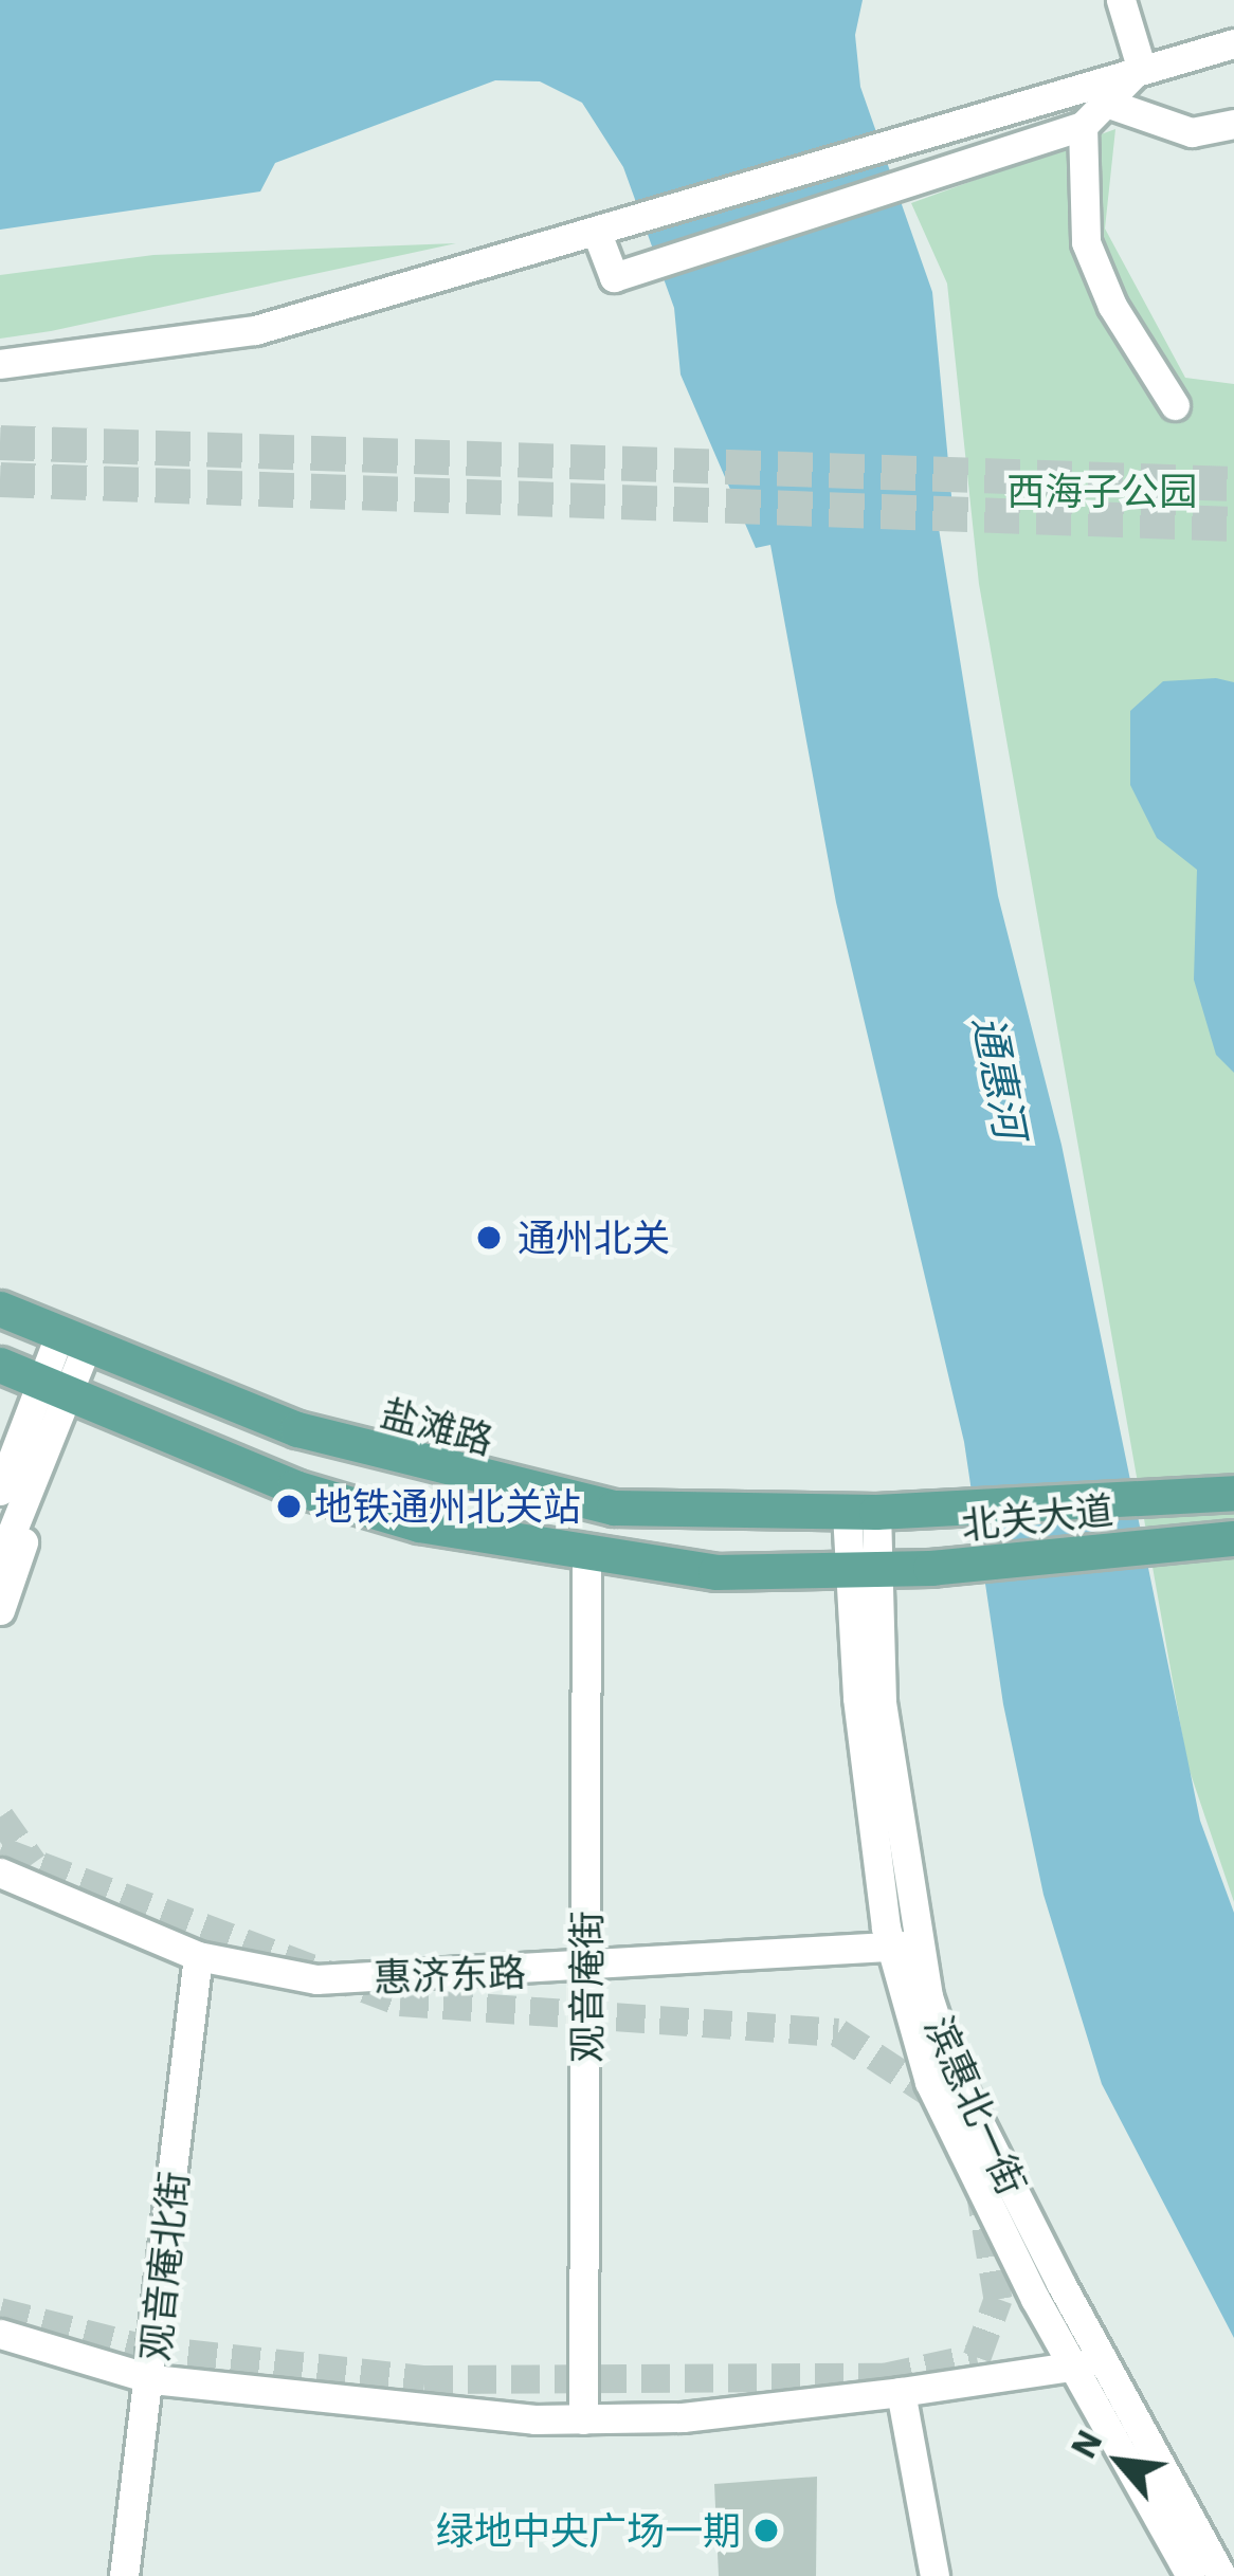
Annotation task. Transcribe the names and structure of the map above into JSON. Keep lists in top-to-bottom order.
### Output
{
  "streets": {
    "main road": ["盐滩路", "北关大道"],
    "street": [
      "惠济东路",
      "观音庵街",
      "滨惠北一街",
      "观音庵北街"
    ]
  },
  "crossings": [
    ["盐滩路", "北关大道"],
    ["盐滩路", "滨惠北一街"],
    ["北关大道", "滨惠北一街"],
    ["惠济东路", "观音庵街"],
    ["惠济东路", "滨惠北一街"],
    ["惠济东路", "观音庵北街"]
  ],
  "water": ["通惠河"],
  "parks": ["西海子公园"],
  "places": ["通州北关", "地铁通州北关站", "绿地中央广场一期"],
  "north": "top left"
}
